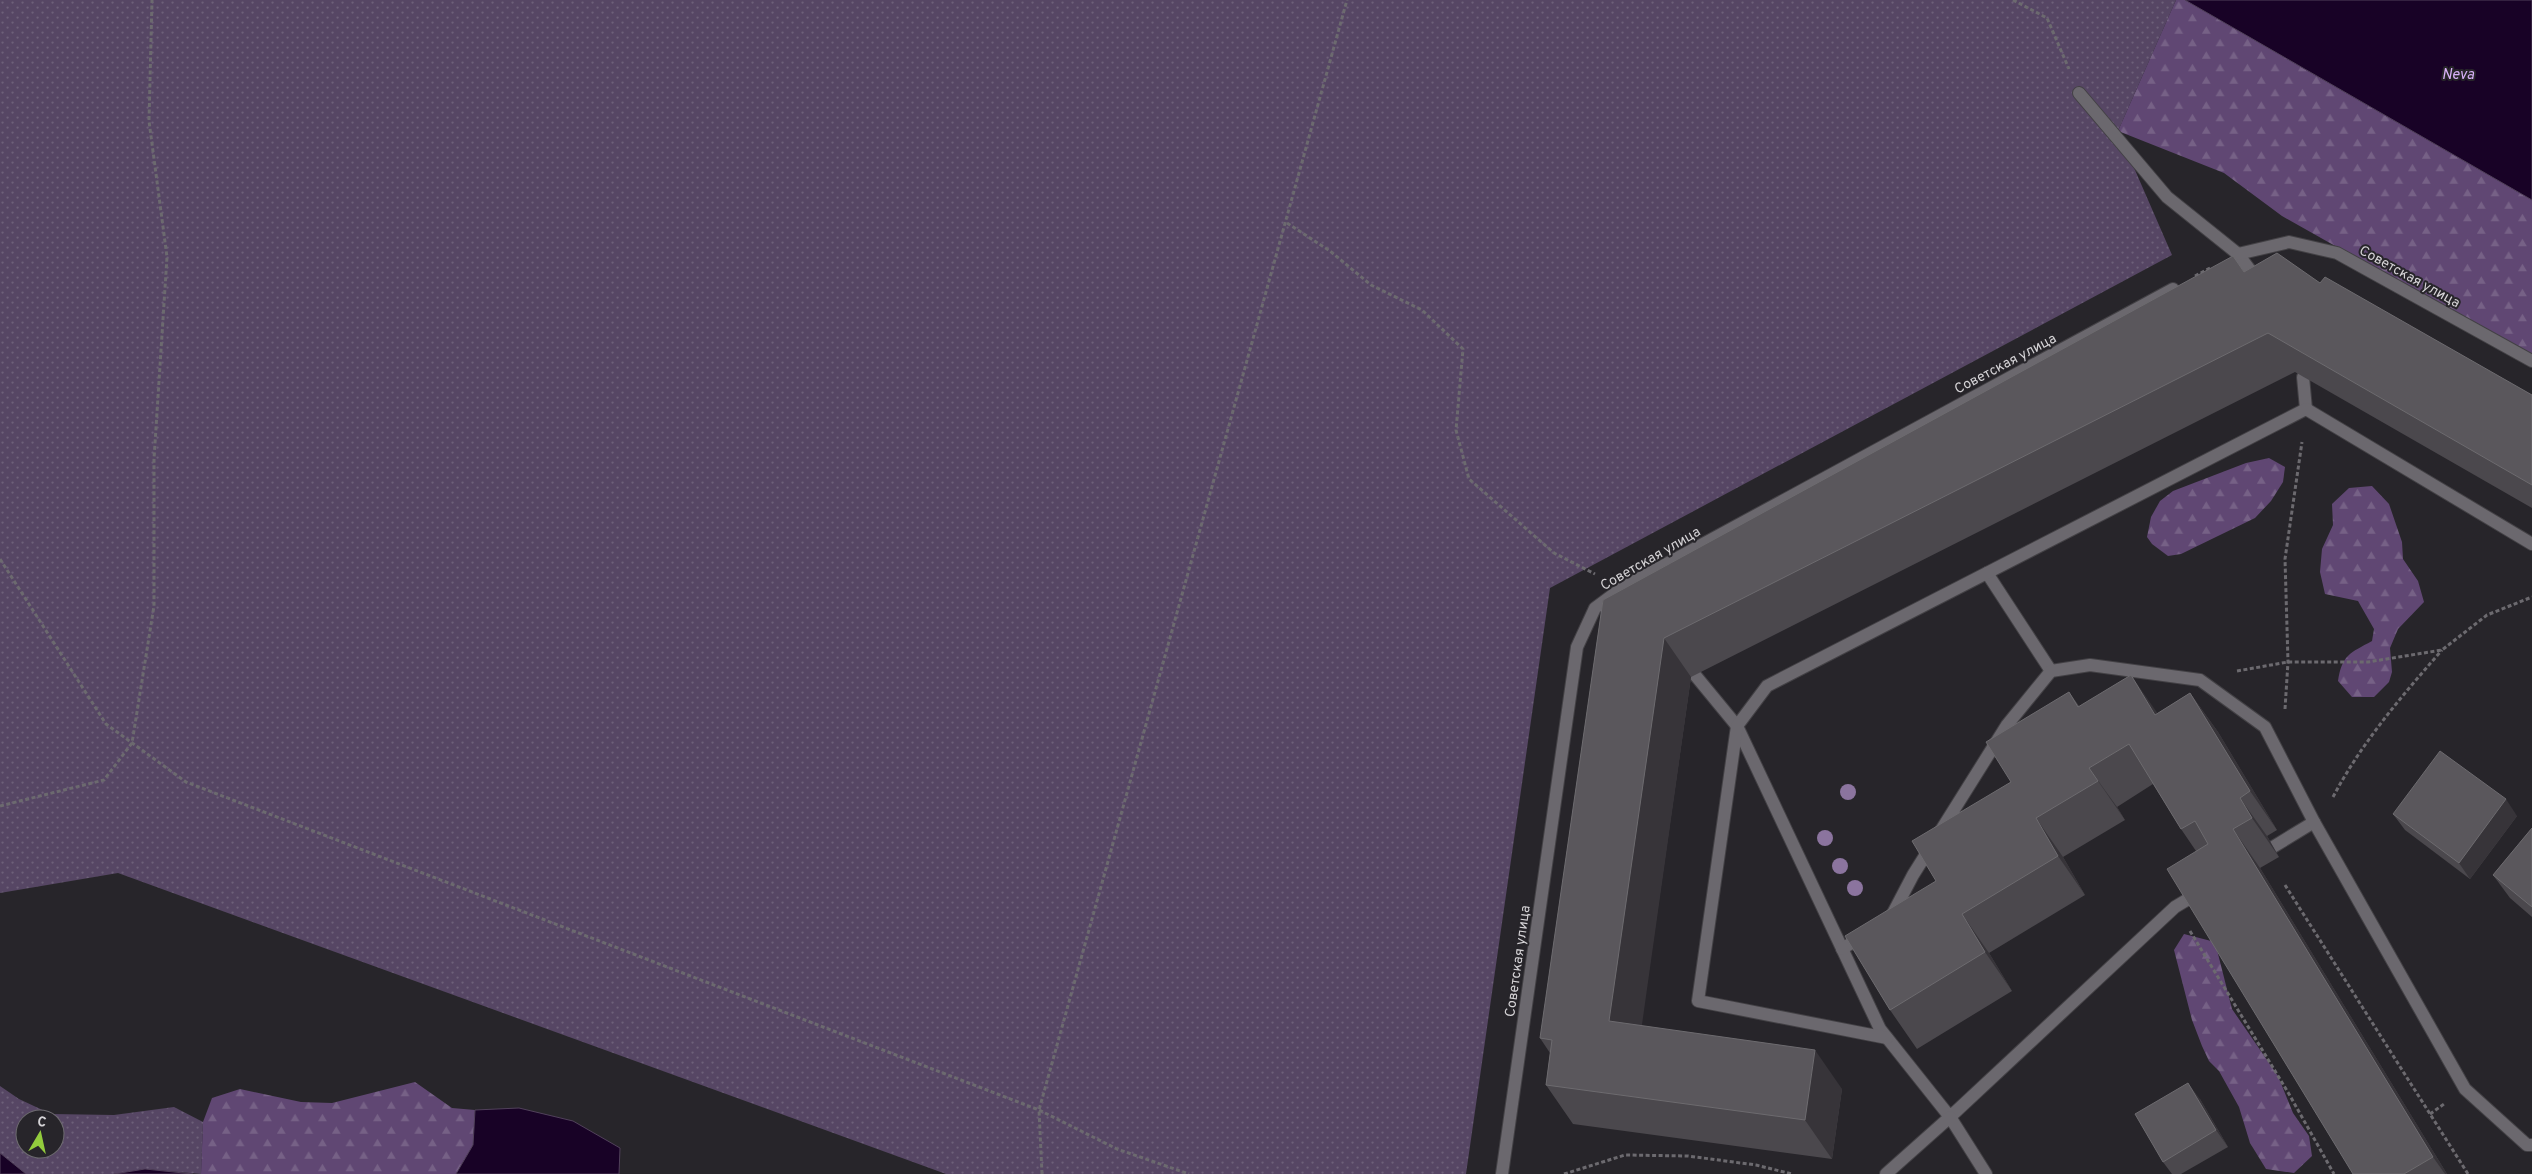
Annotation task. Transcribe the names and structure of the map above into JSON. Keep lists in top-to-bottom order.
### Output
{
  "streets": {
    "street": ["Советская улица"]
  },
  "water": ["Neva"],
  "north": "top"
}
